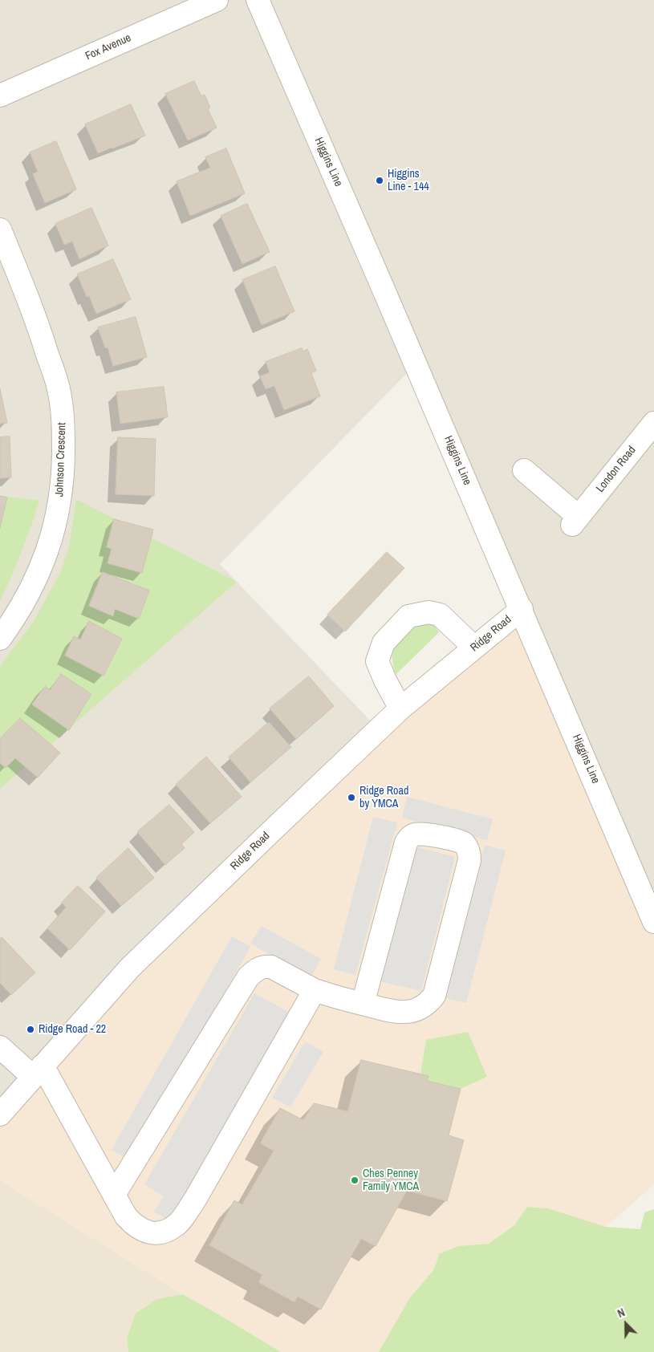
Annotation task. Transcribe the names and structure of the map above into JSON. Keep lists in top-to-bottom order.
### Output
{
  "streets": {
    "street": [
      "Fox Avenue",
      "Higgins Line",
      "Johnson Crescent",
      "London Road",
      "Ridge Road"
    ]
  },
  "crossings": [
    ["Higgins Line", "Ridge Road"]
  ],
  "places": [
    "Higgins Line - 144",
    "Ridge Road by YMCA",
    "Ridge Road - 22",
    "Ches Penney Family YMCA"
  ],
  "north": "top left"
}
